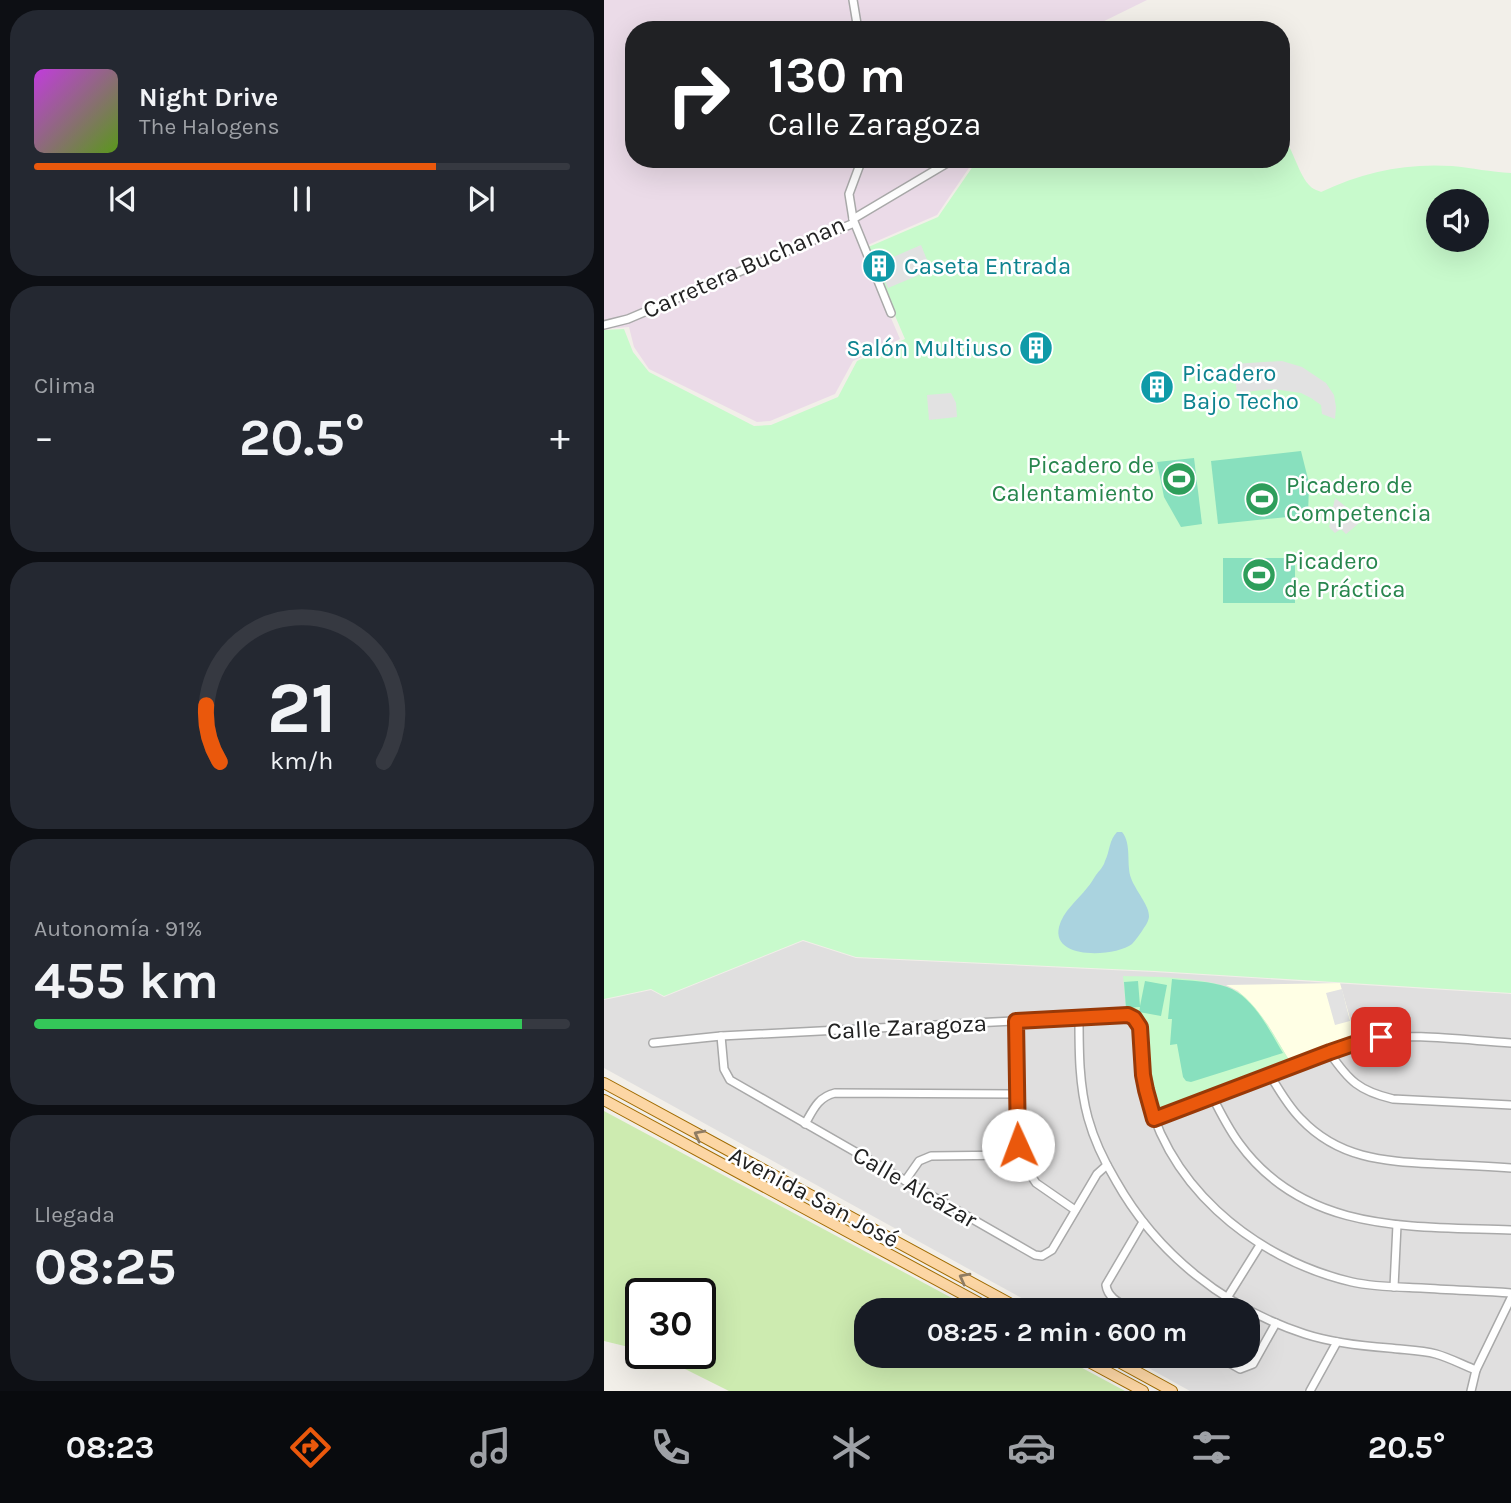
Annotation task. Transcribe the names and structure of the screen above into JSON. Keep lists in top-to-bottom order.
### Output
{
  "streets": {
    "main road": ["Avenida San José"],
    "street": ["Carretera Buchanan", "Calle Zaragoza", "Calle Alcázar"]
  },
  "crossings": [
    ["Calle Zaragoza", "Calle Alcázar"]
  ],
  "places": {
    "building": ["Caseta Entrada", "Salón Multiuso", "Picadero Bajo Techo"],
    "sports": ["Picadero de Calentamiento", "Picadero de Competencia", "Picadero de Práctica"]
  },
  "page": {
    "turn": ["130 m", "Calle Zaragoza"],
    "song": ["Night Drive", "The Halogens"],
    "tile": [
      "Clima",
      ["Autonomía · 91%", "455 km"],
      ["Llegada", "08:25"]
    ],
    "heat": ["−", "20.5°", "+"],
    "limit": "30",
    "trip": "08:25 · 2 min · 600 m",
    "tabs": ["08:23", "20.5°"],
    "gauge": ["21", "km/h"]
  }
}
